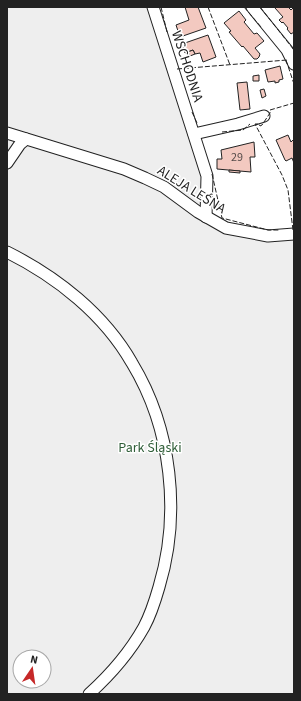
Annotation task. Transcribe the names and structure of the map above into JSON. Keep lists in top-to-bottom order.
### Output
{
  "streets": {
    "street": ["WSCHODNIA", "ALEJA LEŚNA"]
  },
  "crossings": [
    ["WSCHODNIA", "ALEJA LEŚNA"]
  ],
  "parks": ["Park Śląski"],
  "house_numbers": ["29"],
  "north": "top"
}
